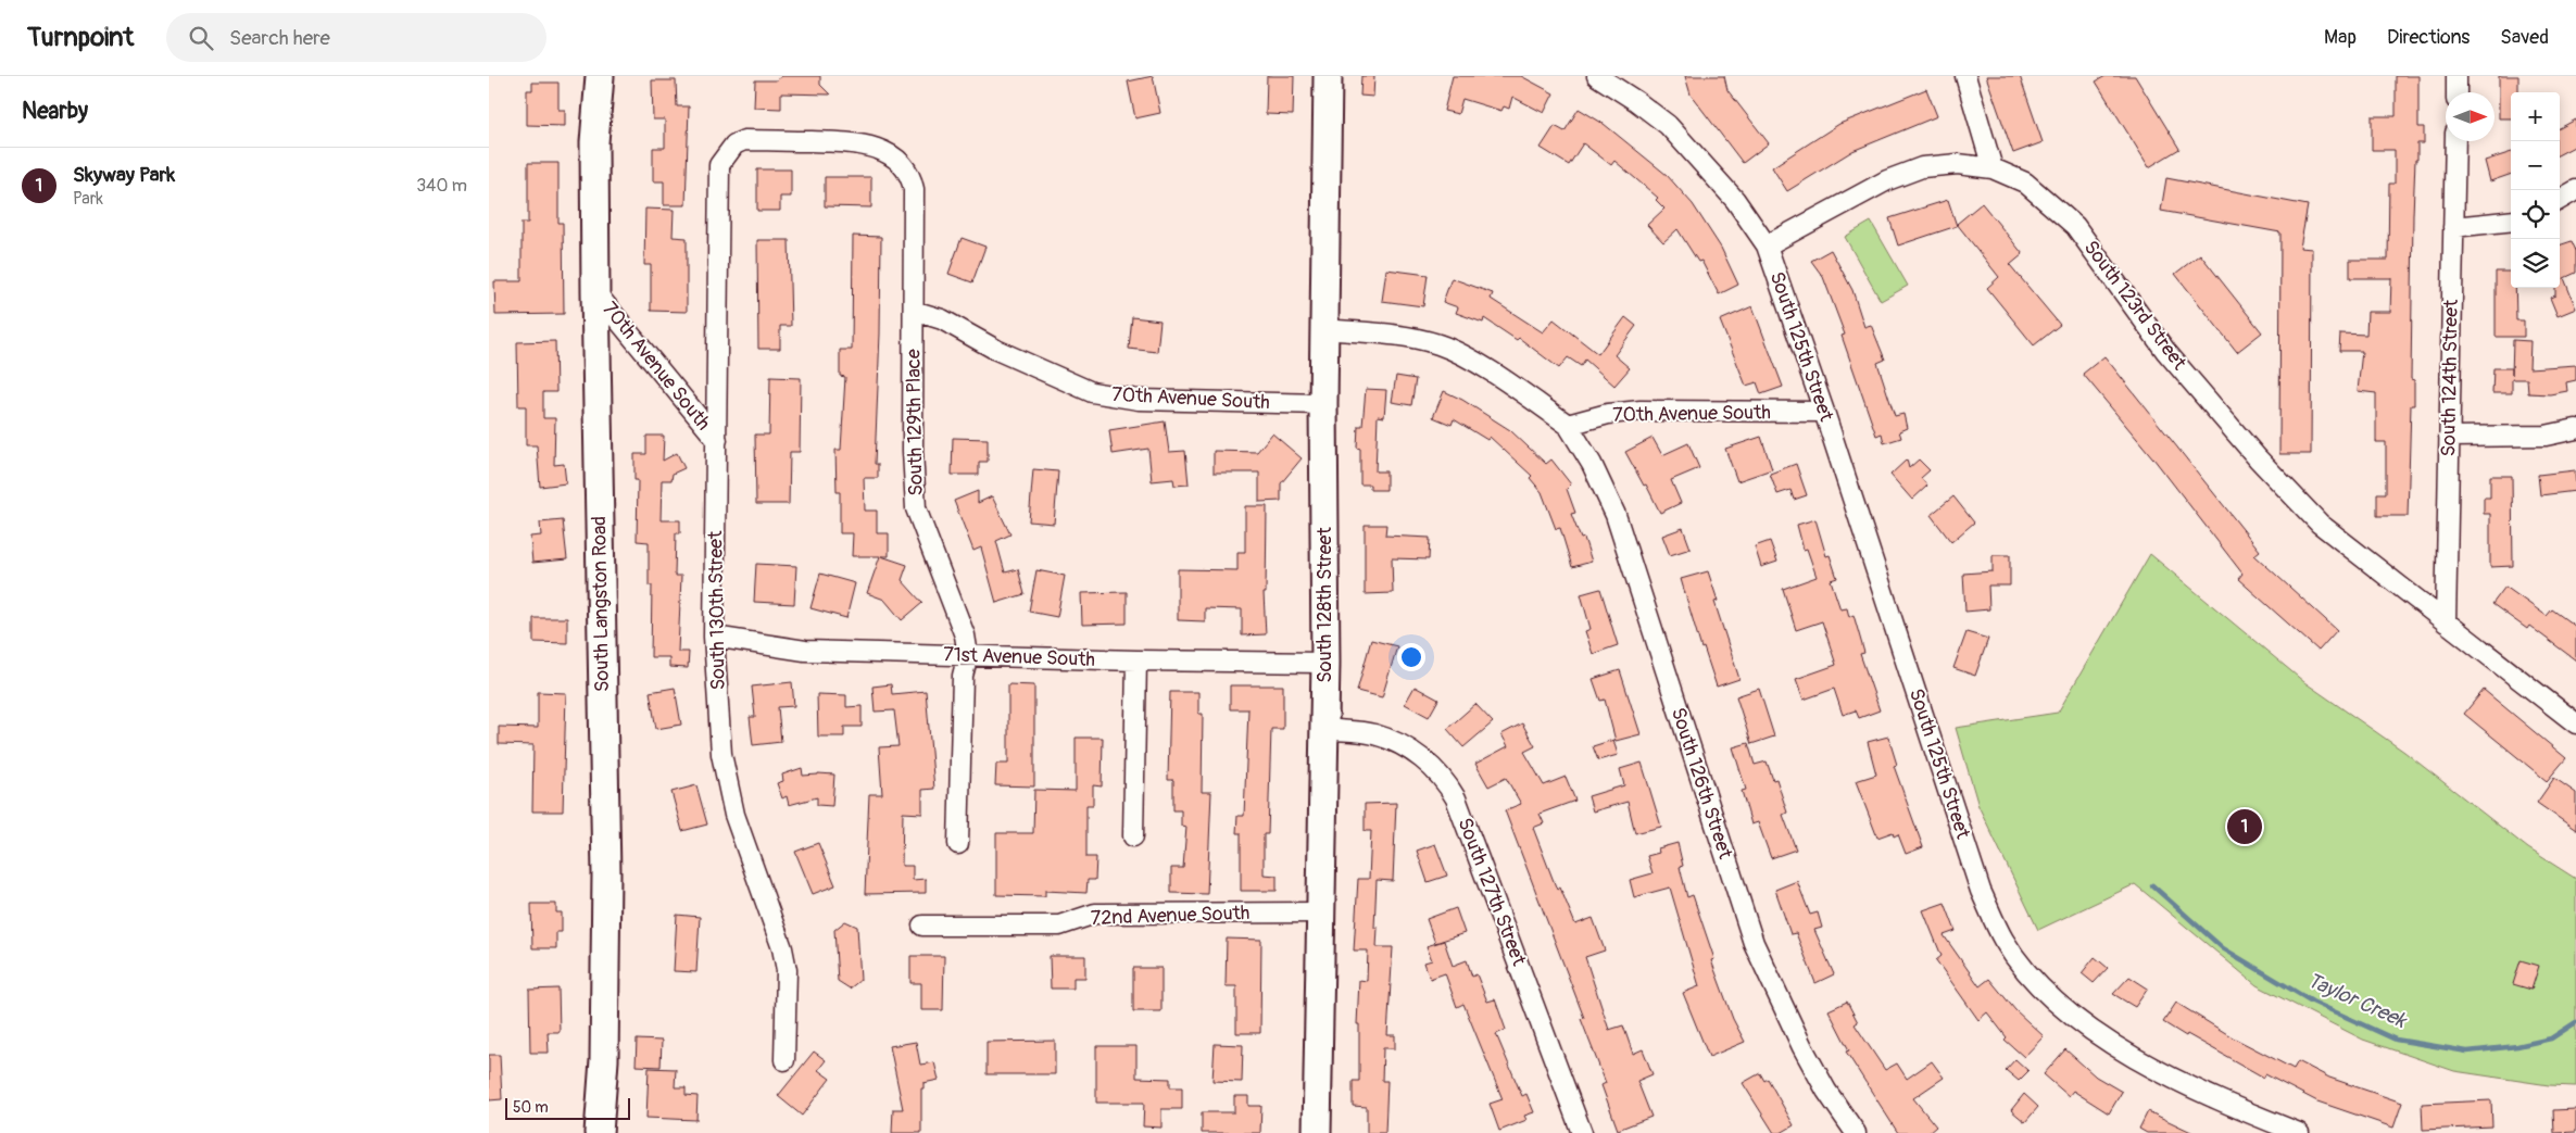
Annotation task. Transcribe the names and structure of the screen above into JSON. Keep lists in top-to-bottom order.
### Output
{
  "streets": {
    "street": [
      "South 123rd Street",
      "South 125th Street",
      "70th Avenue South",
      "South 124th Street",
      "South 129th Place",
      "South Langston Road",
      "South 128th Street",
      "South 130th Street",
      "71st Avenue South",
      "South 126th Street",
      "South 127th Street",
      "72nd Avenue South"
    ]
  },
  "crossings": [
    ["South 123rd Street", "South 125th Street"],
    ["South 123rd Street", "South 124th Street"],
    ["South 125th Street", "70th Avenue South"],
    ["70th Avenue South", "South 129th Place"],
    ["70th Avenue South", "South Langston Road"],
    ["70th Avenue South", "South 128th Street"],
    ["70th Avenue South", "South 130th Street"],
    ["70th Avenue South", "South 126th Street"],
    ["South 129th Place", "South 130th Street"],
    ["South 129th Place", "71st Avenue South"],
    ["South 128th Street", "71st Avenue South"],
    ["South 128th Street", "South 127th Street"],
    ["South 128th Street", "72nd Avenue South"],
    ["South 130th Street", "71st Avenue South"]
  ],
  "water": ["Taylor Creek"],
  "scale_bar": "50 m",
  "north": "right",
  "page": {
    "header": "Turnpoint",
    "search": "Search here",
    "nav": ["Map", "Directions", "Saved"],
    "heading": "Nearby",
    "map_buttons": ["+", "−"],
    "list": [
      {
        "mark": "1",
        "name": "Skyway Park",
        "note": "Park",
        "value": "340 m"
      }
    ],
    "pins": "1",
    "scale": "50 m"
  }
}
